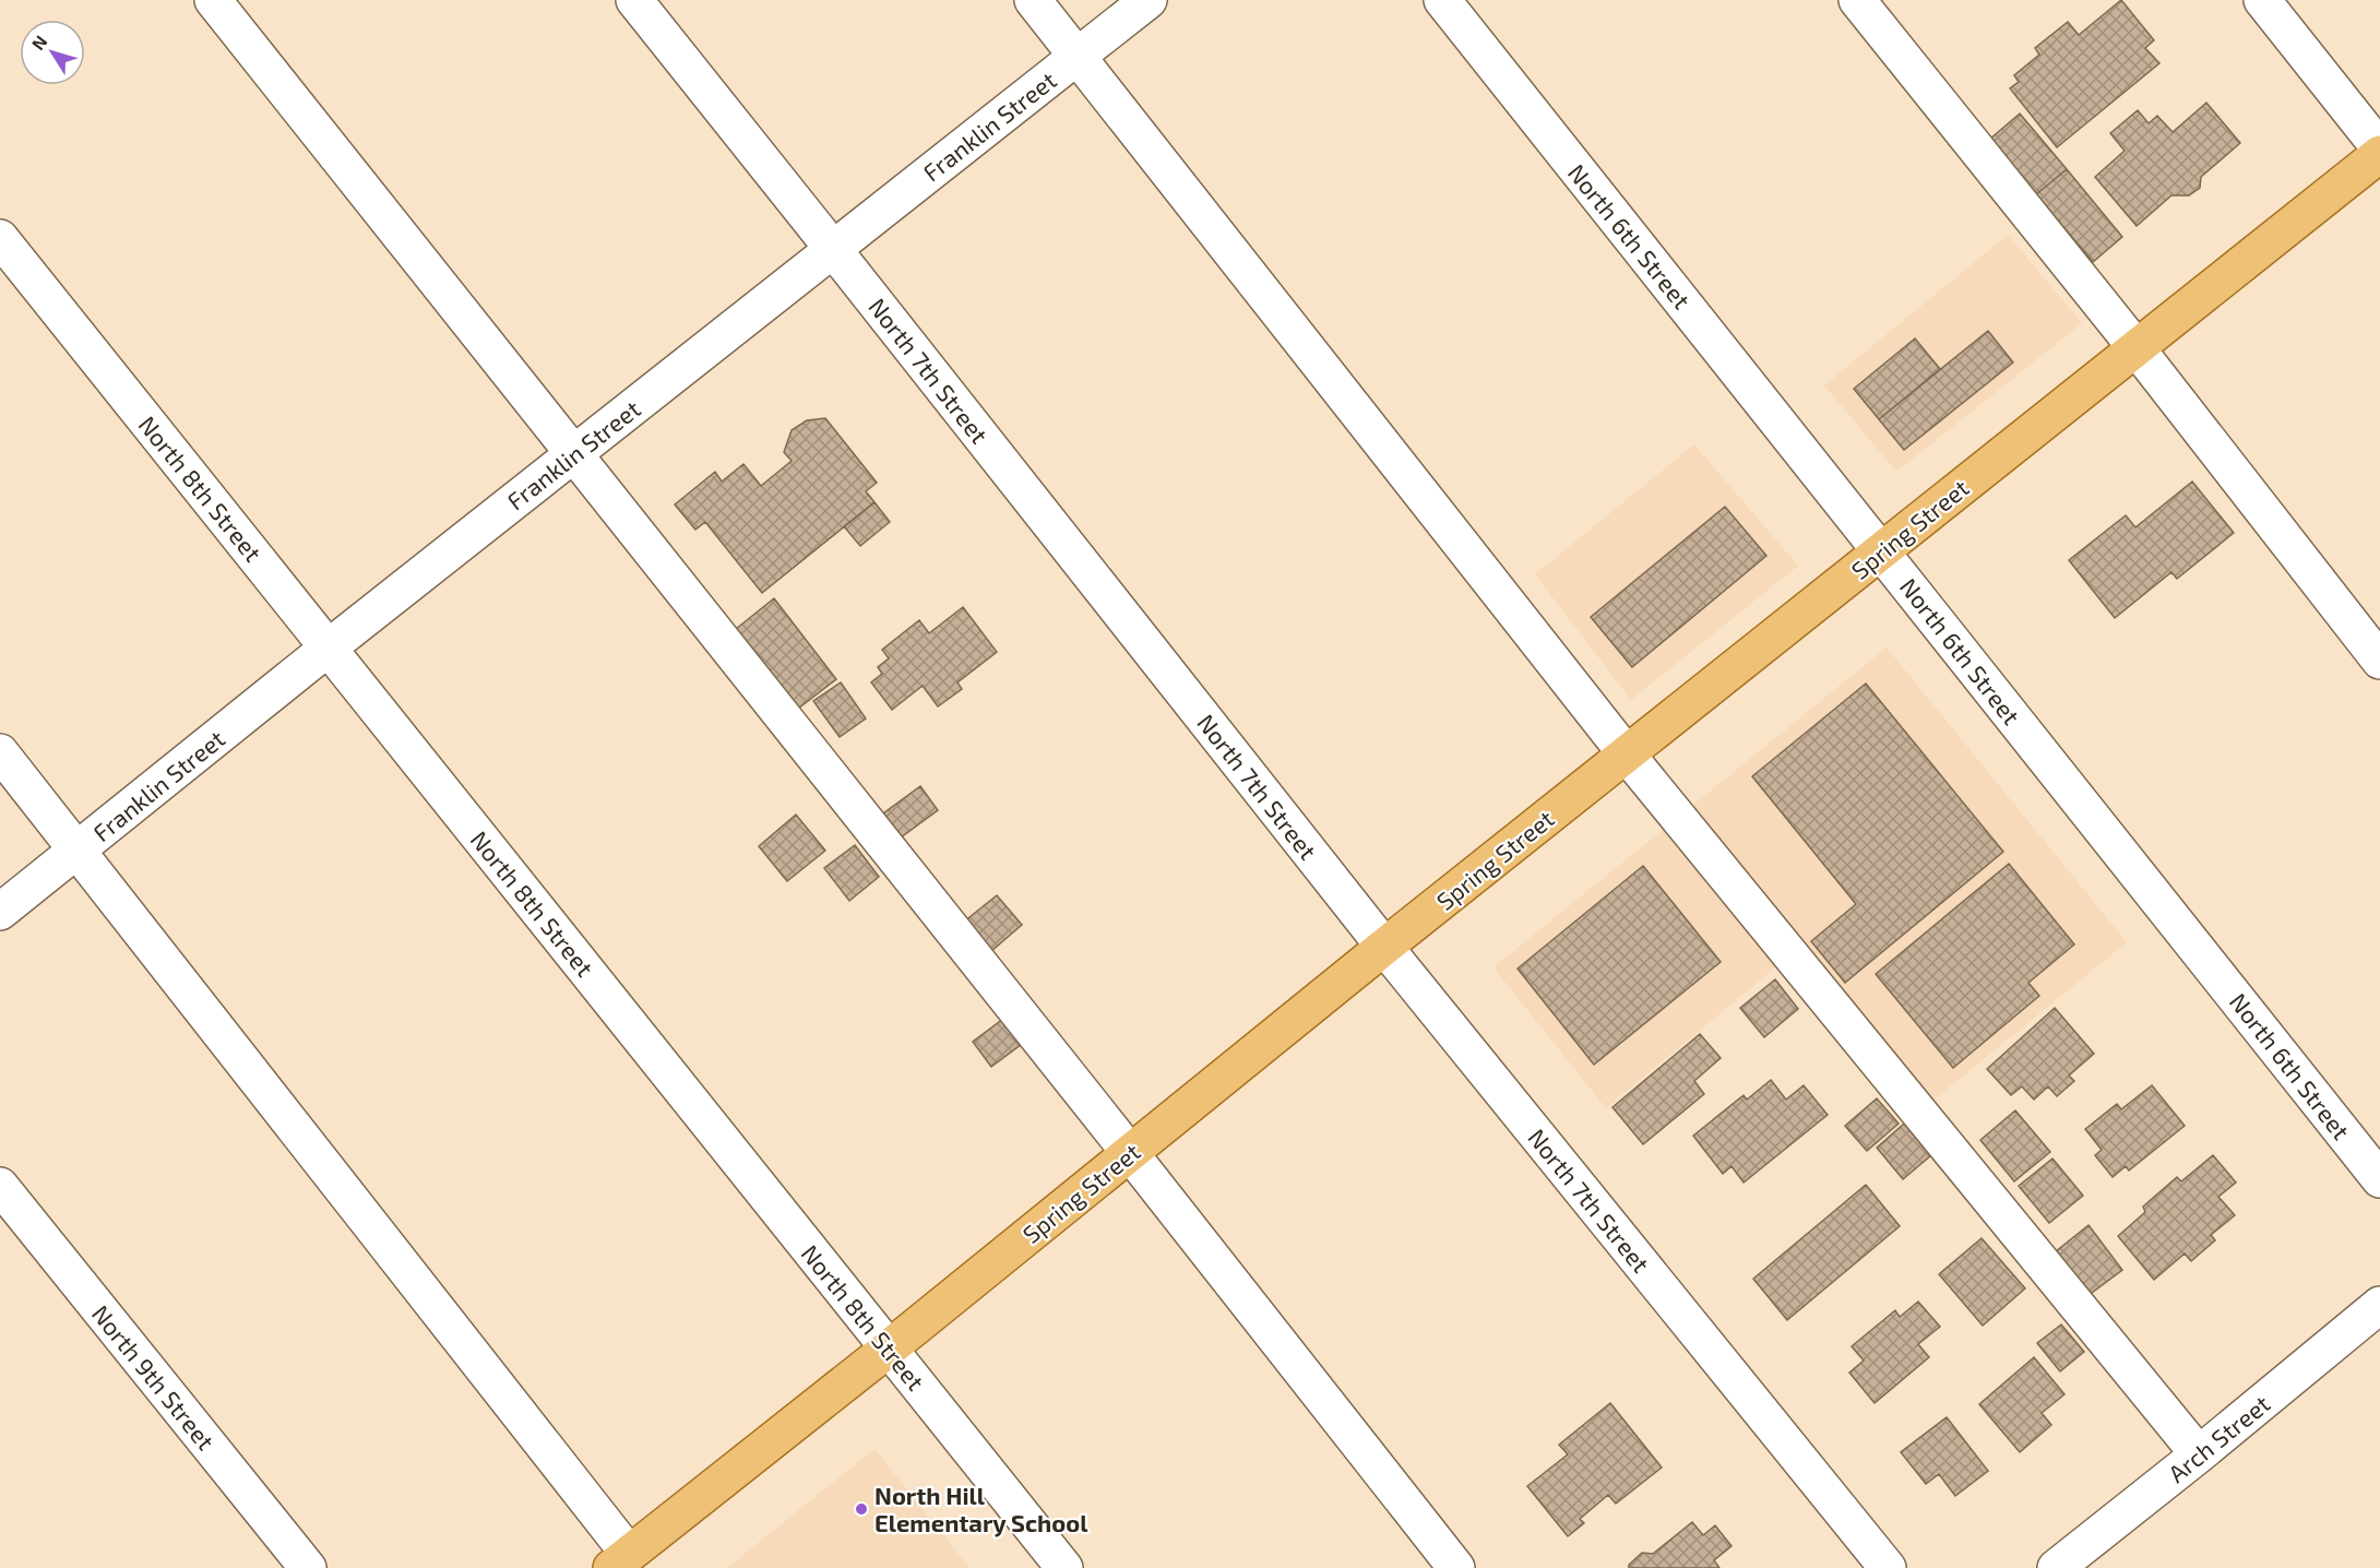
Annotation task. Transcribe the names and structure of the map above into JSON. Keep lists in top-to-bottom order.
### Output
{
  "streets": {
    "main road": ["Spring Street"],
    "street": [
      "Franklin Street",
      "North 6th Street",
      "North 7th Street",
      "North 8th Street",
      "North 9th Street",
      "Arch Street"
    ]
  },
  "crossings": [
    ["Franklin Street", "North 7th Street"],
    ["Franklin Street", "North 8th Street"],
    ["North 6th Street", "Spring Street"],
    ["North 7th Street", "Spring Street"],
    ["North 8th Street", "Spring Street"]
  ],
  "places": ["North Hill Elementary School"],
  "north": "top left"
}
